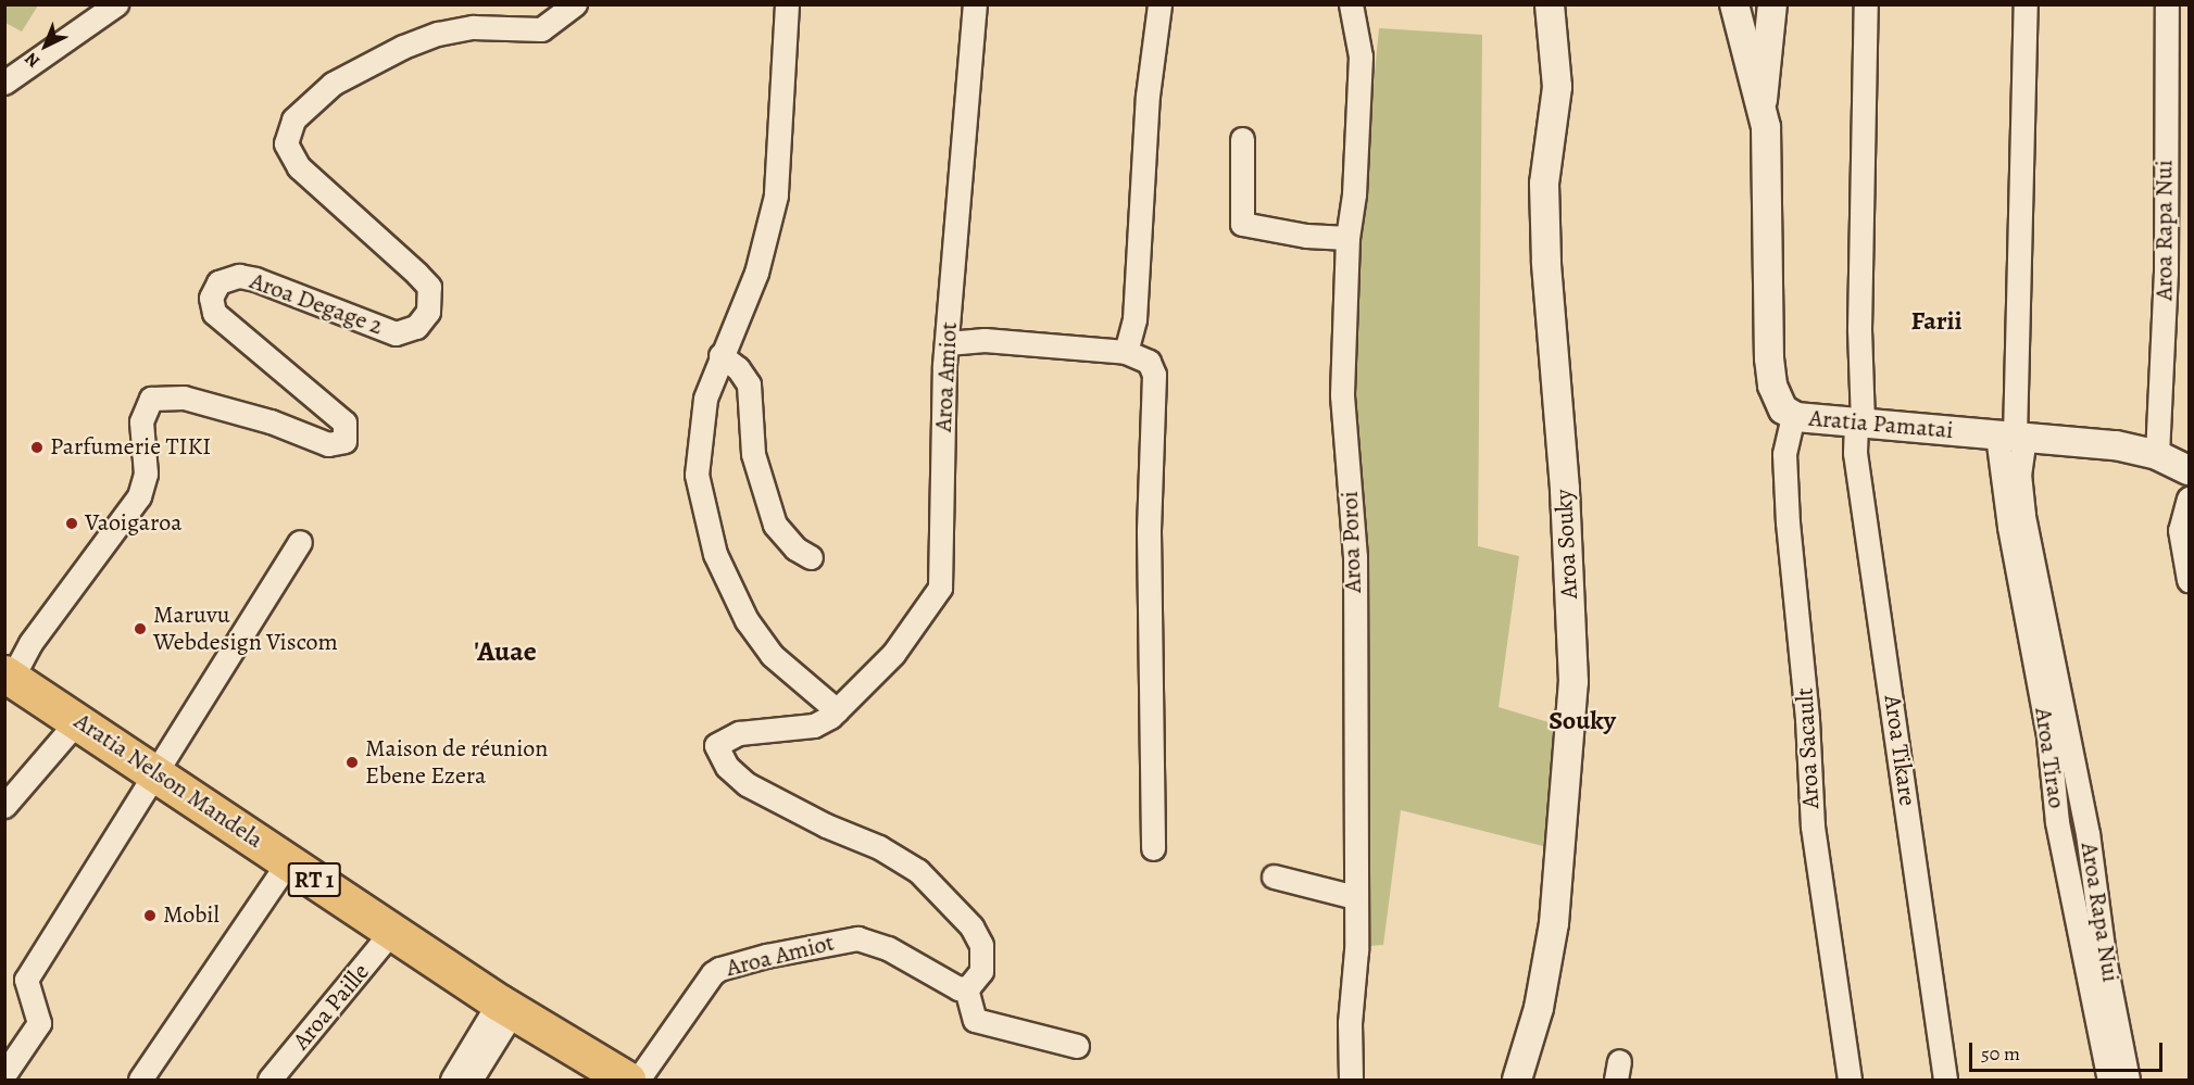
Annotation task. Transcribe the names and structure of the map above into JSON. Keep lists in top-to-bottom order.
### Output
{
  "streets": {
    "main road": ["Aratia Nelson Mandela", "RT 1"],
    "street": [
      "Aroa Rapa Nui",
      "Aroa Degage 2",
      "Aroa Amiot",
      "Aratia Pamatai",
      "Aroa Poroi",
      "Aroa Souky",
      "Aroa Sacault",
      "Aroa Tikare",
      "Aroa Tirao",
      "Aroa Paille"
    ]
  },
  "crossings": [
    ["Aroa Rapa Nui", "Aratia Pamatai"],
    ["Aroa Rapa Nui", "Aroa Tirao"],
    ["Aroa Degage 2", "Aratia Nelson Mandela"],
    ["Aratia Pamatai", "Aroa Sacault"],
    ["Aratia Pamatai", "Aroa Tikare"],
    ["Aratia Pamatai", "Aroa Tirao"],
    ["Aratia Nelson Mandela", "Aroa Paille"]
  ],
  "districts": ["Farii", "'Auae", "Souky"],
  "places": [
    "Parfumerie TIKI",
    "Vaoigaroa",
    "Maruvu Webdesign Viscom",
    "Maison de réunion Ebene Ezera",
    "Mobil"
  ],
  "scale_bar": "50 m",
  "north": "bottom left"
}
